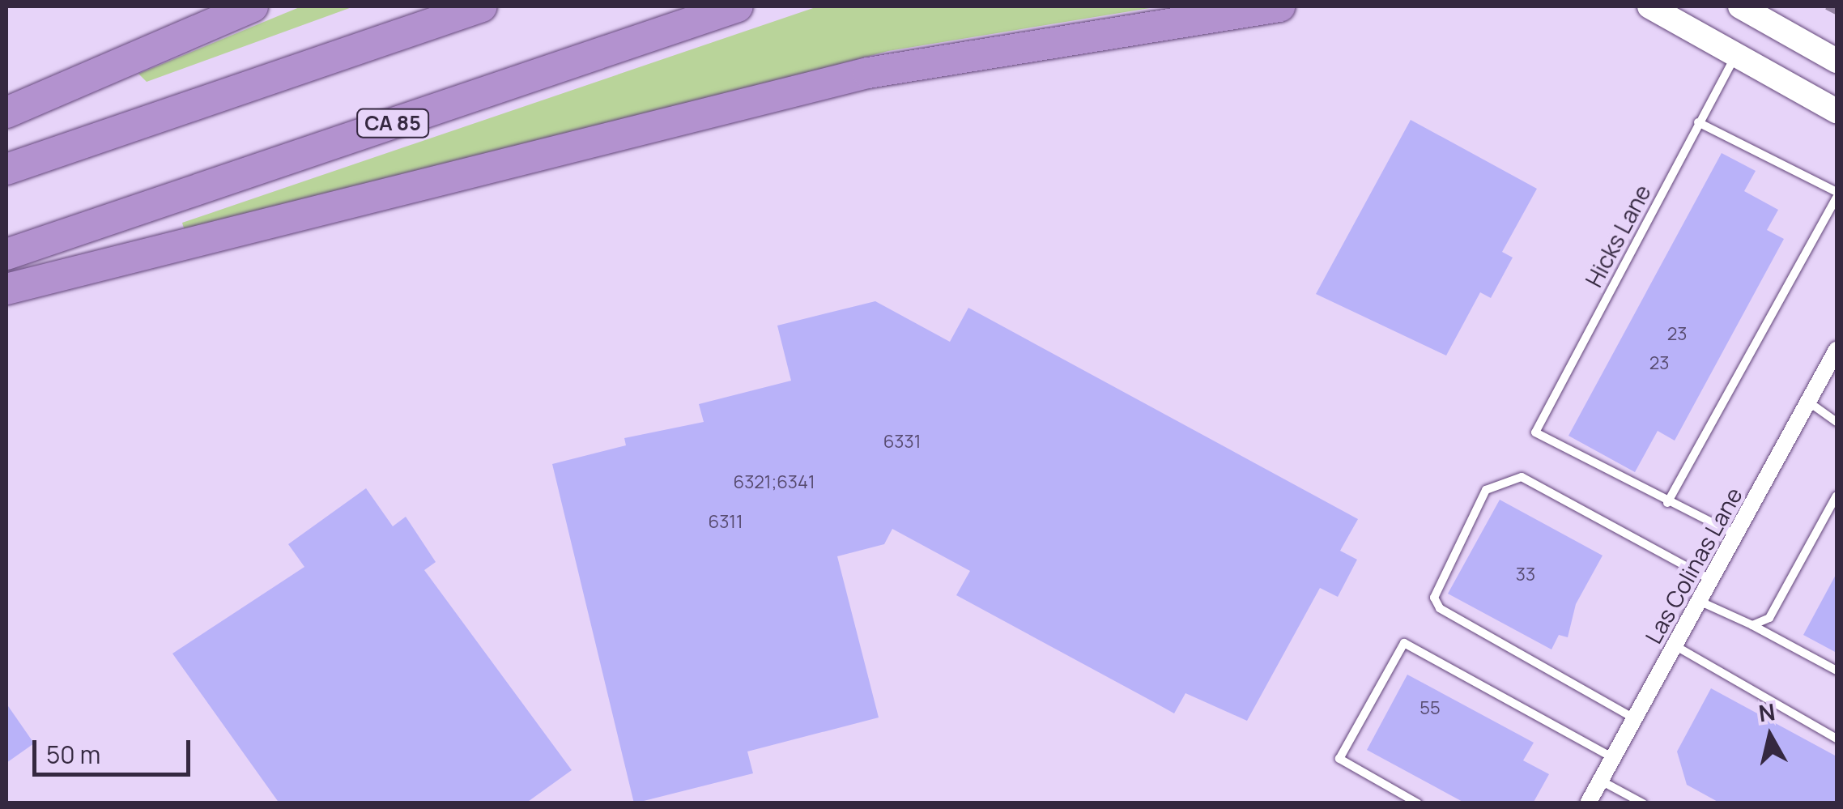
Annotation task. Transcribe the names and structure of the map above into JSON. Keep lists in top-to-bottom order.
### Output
{
  "streets": {
    "highway": ["CA 85"],
    "street": ["Las Colinas Lane"],
    "lane": ["Hicks Lane"]
  },
  "house_numbers": [
    "23",
    "23",
    "6331",
    "6321;6341",
    "6311",
    "33",
    "55"
  ],
  "scale_bar": "50 m",
  "north": "top"
}
